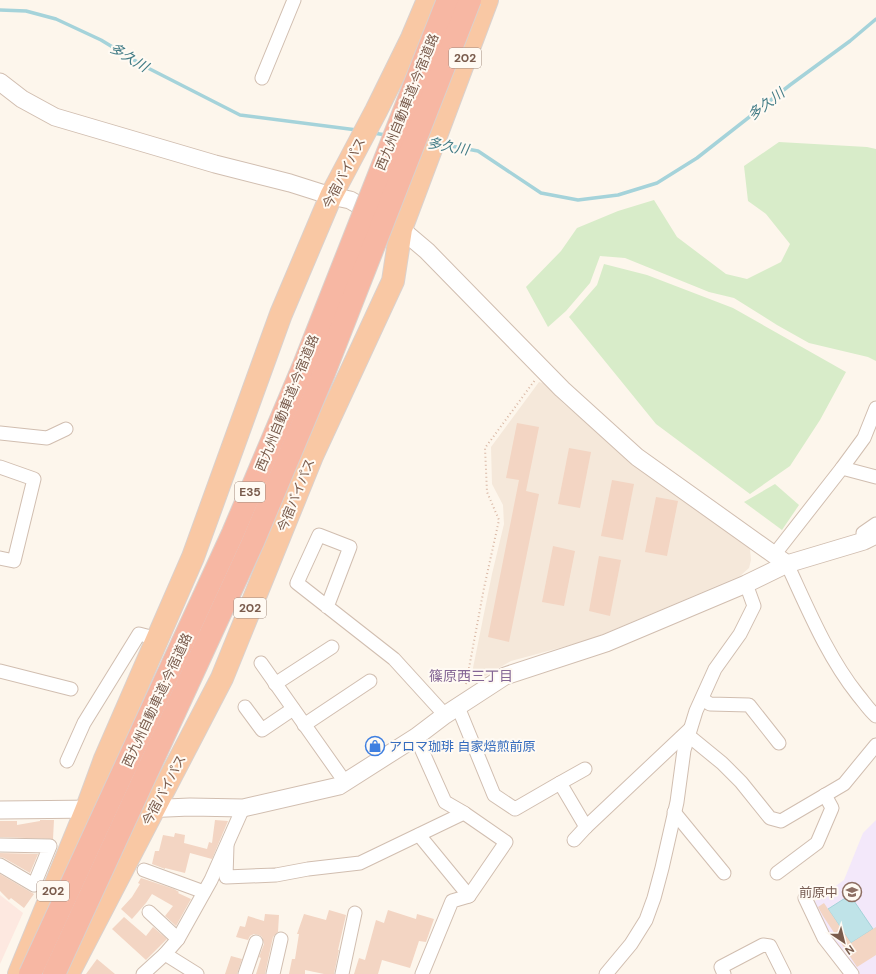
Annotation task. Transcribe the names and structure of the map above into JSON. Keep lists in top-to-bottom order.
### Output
{
  "streets": {
    "highway": [
      "202",
      "西九州自動車道;今宿道路",
      "今宿バイパス",
      "E35"
    ]
  },
  "districts": ["篠原西三丁目"],
  "water": ["多久川"],
  "places": {
    "shop": ["アロマ珈琲 自家焙煎前原"],
    "school or university": ["前原中"]
  },
  "north": "bottom right"
}
